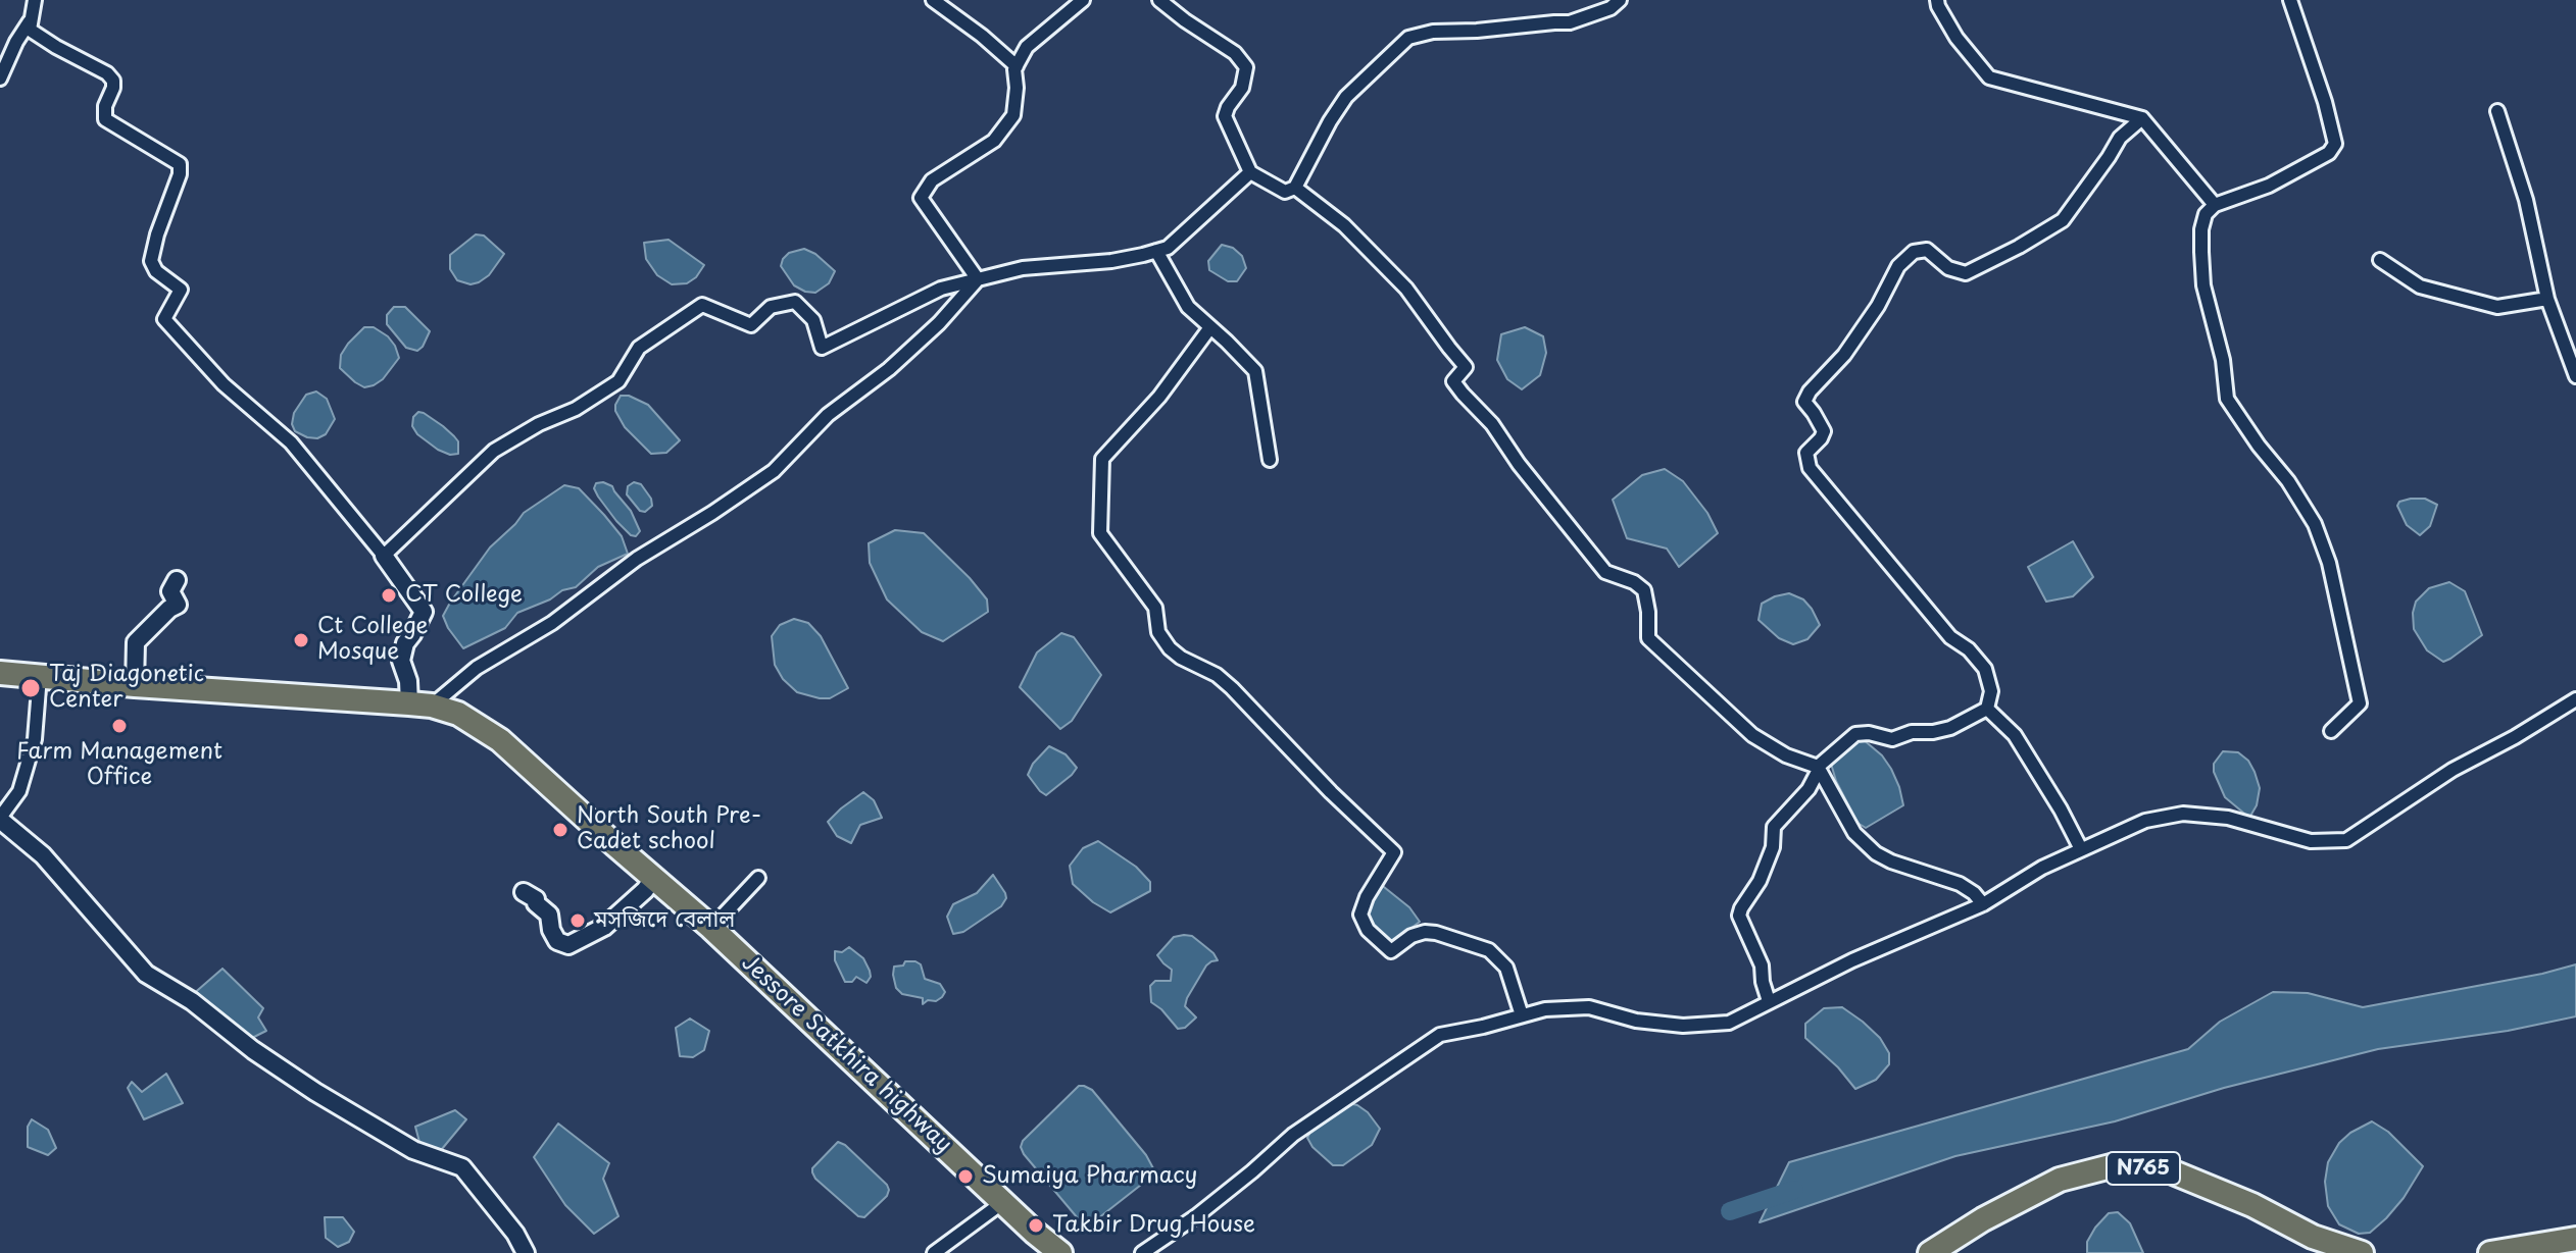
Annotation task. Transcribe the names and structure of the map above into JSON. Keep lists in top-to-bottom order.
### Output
{
  "streets": {
    "highway": ["Jessore Satkhira highway", "N765"]
  },
  "places": [
    "CT College",
    "Ct College Mosque",
    "Taj Diagonetic Center",
    "Farm Management Office",
    "North South Pre- Cadet school",
    "মসজিদে বেলাল",
    "Sumaiya Pharmacy",
    "Takbir Drug House"
  ]
}
